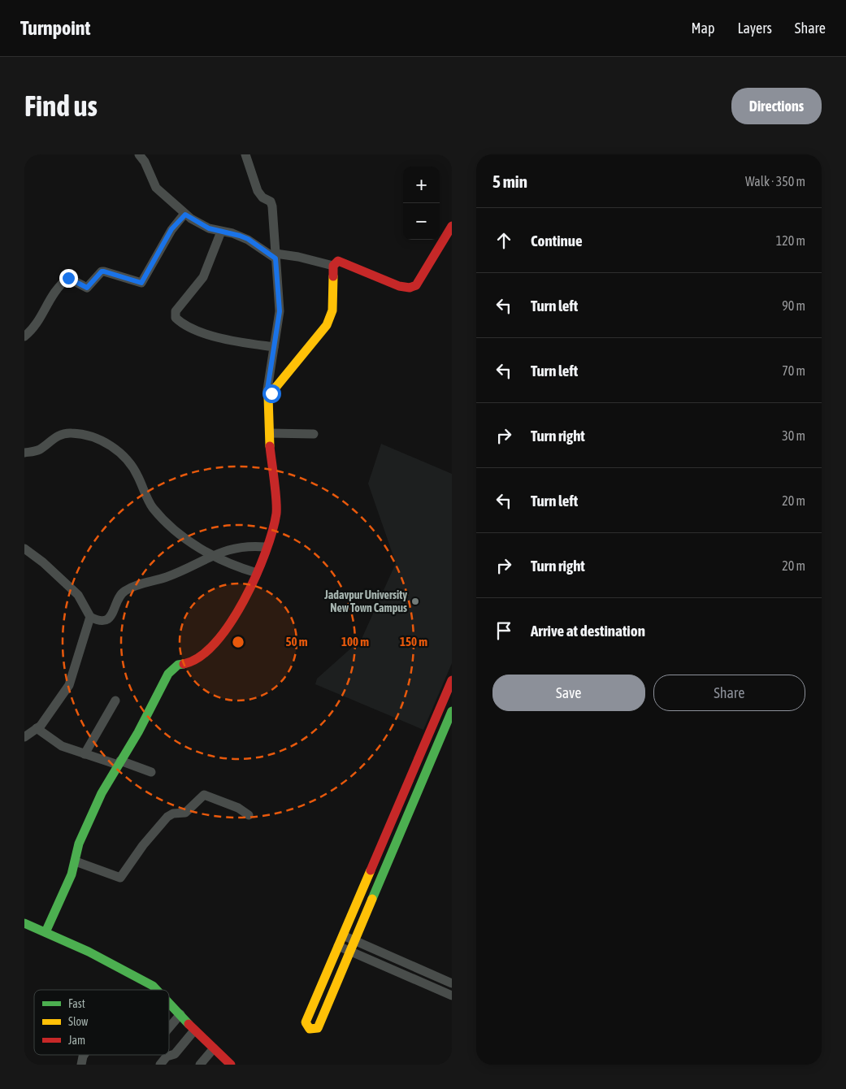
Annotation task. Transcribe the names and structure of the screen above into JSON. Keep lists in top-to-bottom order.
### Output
{
  "places": ["Jadavpur University New Town Campus"],
  "legend": ["Fast", "Slow", "Jam"],
  "page": {
    "header": "Turnpoint",
    "nav": ["Map", "Layers", "Share"],
    "buttons": [
      "Directions",
      ["Save", "Share"]
    ],
    "title": "Find us",
    "heading": ["5 min", "Walk · 350 m"],
    "map_buttons": ["+", "−"],
    "list": [
      ["Continue", "120 m"],
      ["Turn left", "90 m"],
      ["Turn left", "70 m"],
      ["Turn right", "30 m"],
      ["Turn left", "20 m"],
      ["Turn right", "20 m"],
      "Arrive at destination"
    ]
  },
  "rings": ["50 m", "100 m", "150 m"]
}
